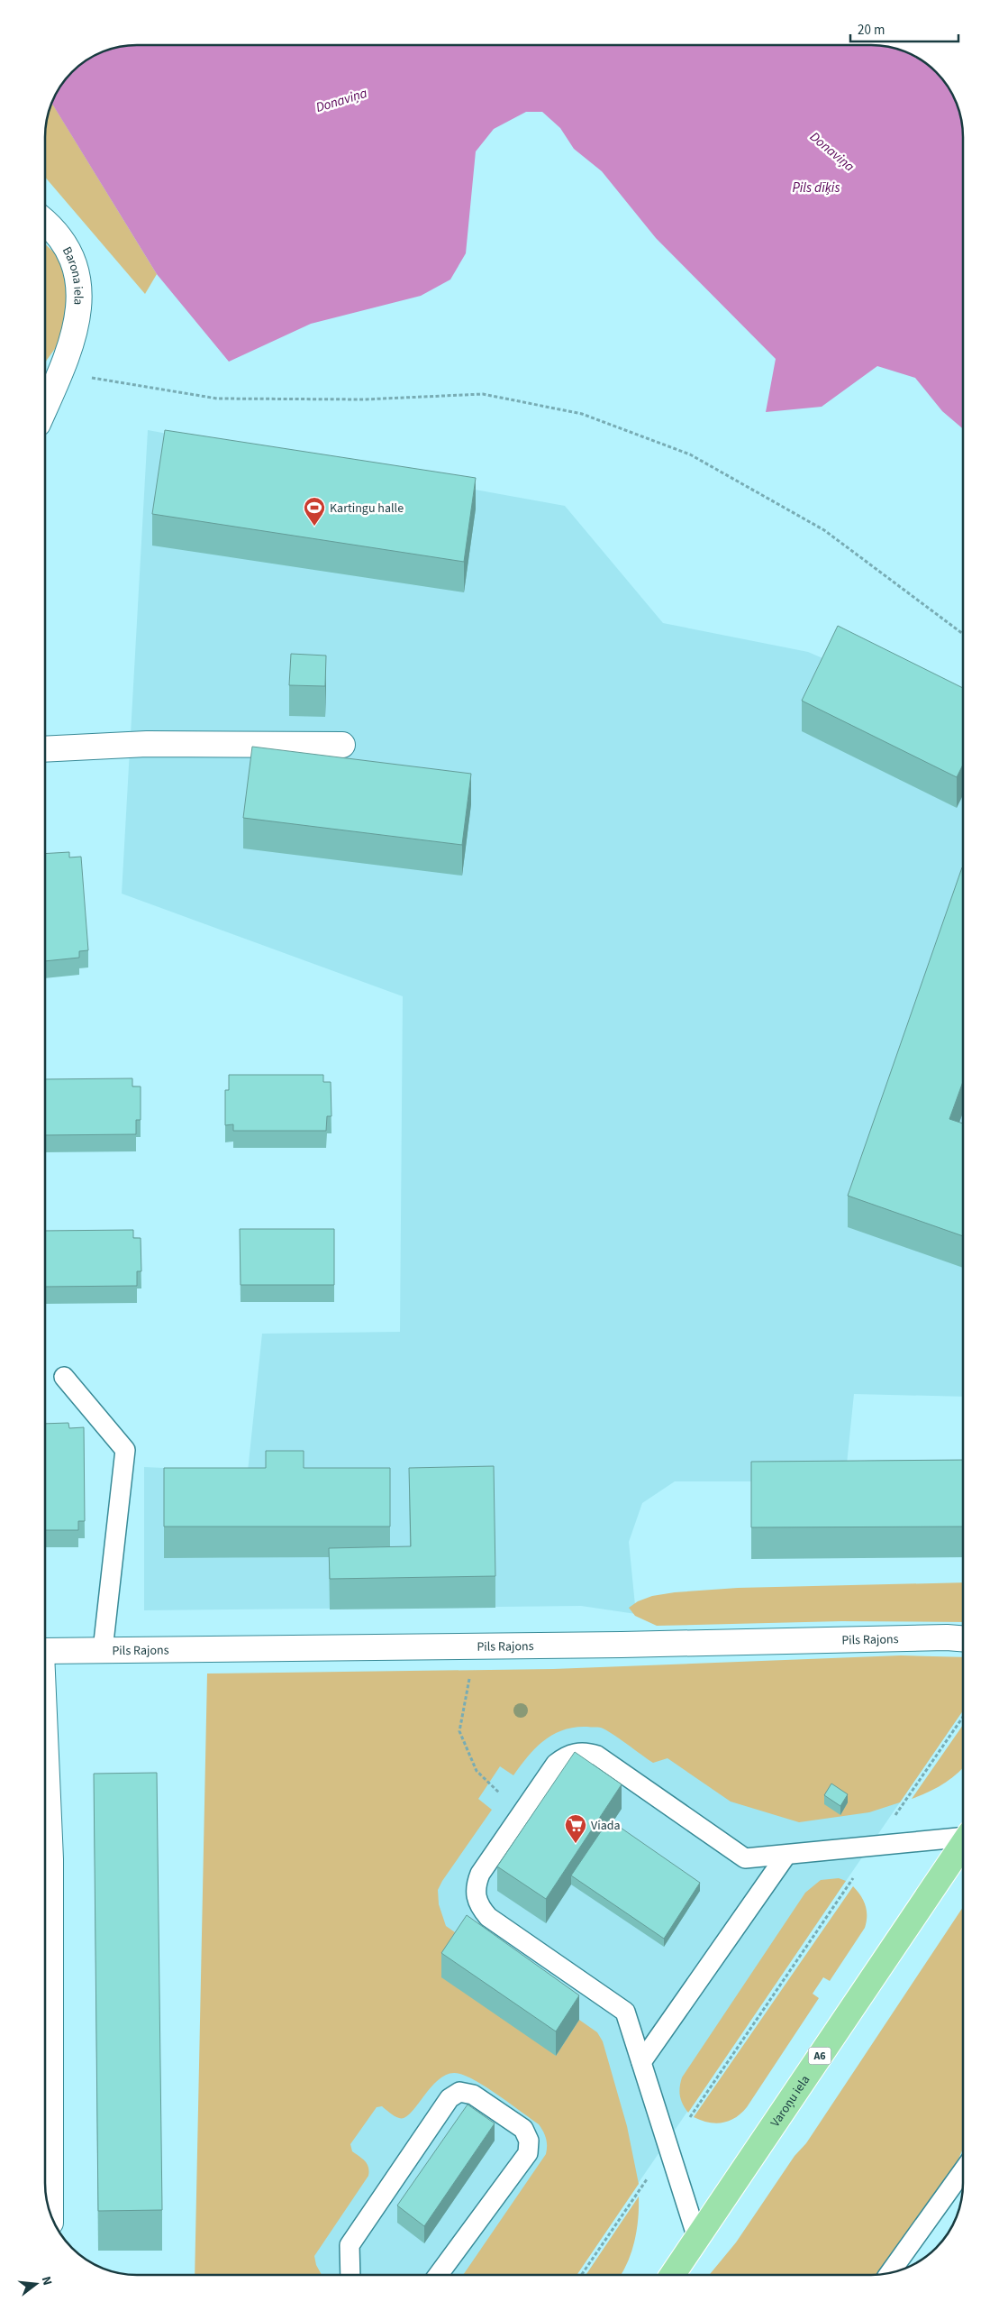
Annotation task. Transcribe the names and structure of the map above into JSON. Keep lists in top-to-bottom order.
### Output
{
  "streets": {
    "highway": ["A6", "Varoņu iela"],
    "street": ["Barona iela", "Pils Rajons"]
  },
  "water": ["Donaviņa", "Pils dīķis"],
  "places": {
    "sports": ["Kartingu halle"],
    "supermarket": ["Viada"]
  },
  "scale_bar": "20 m",
  "north": "right"
}
